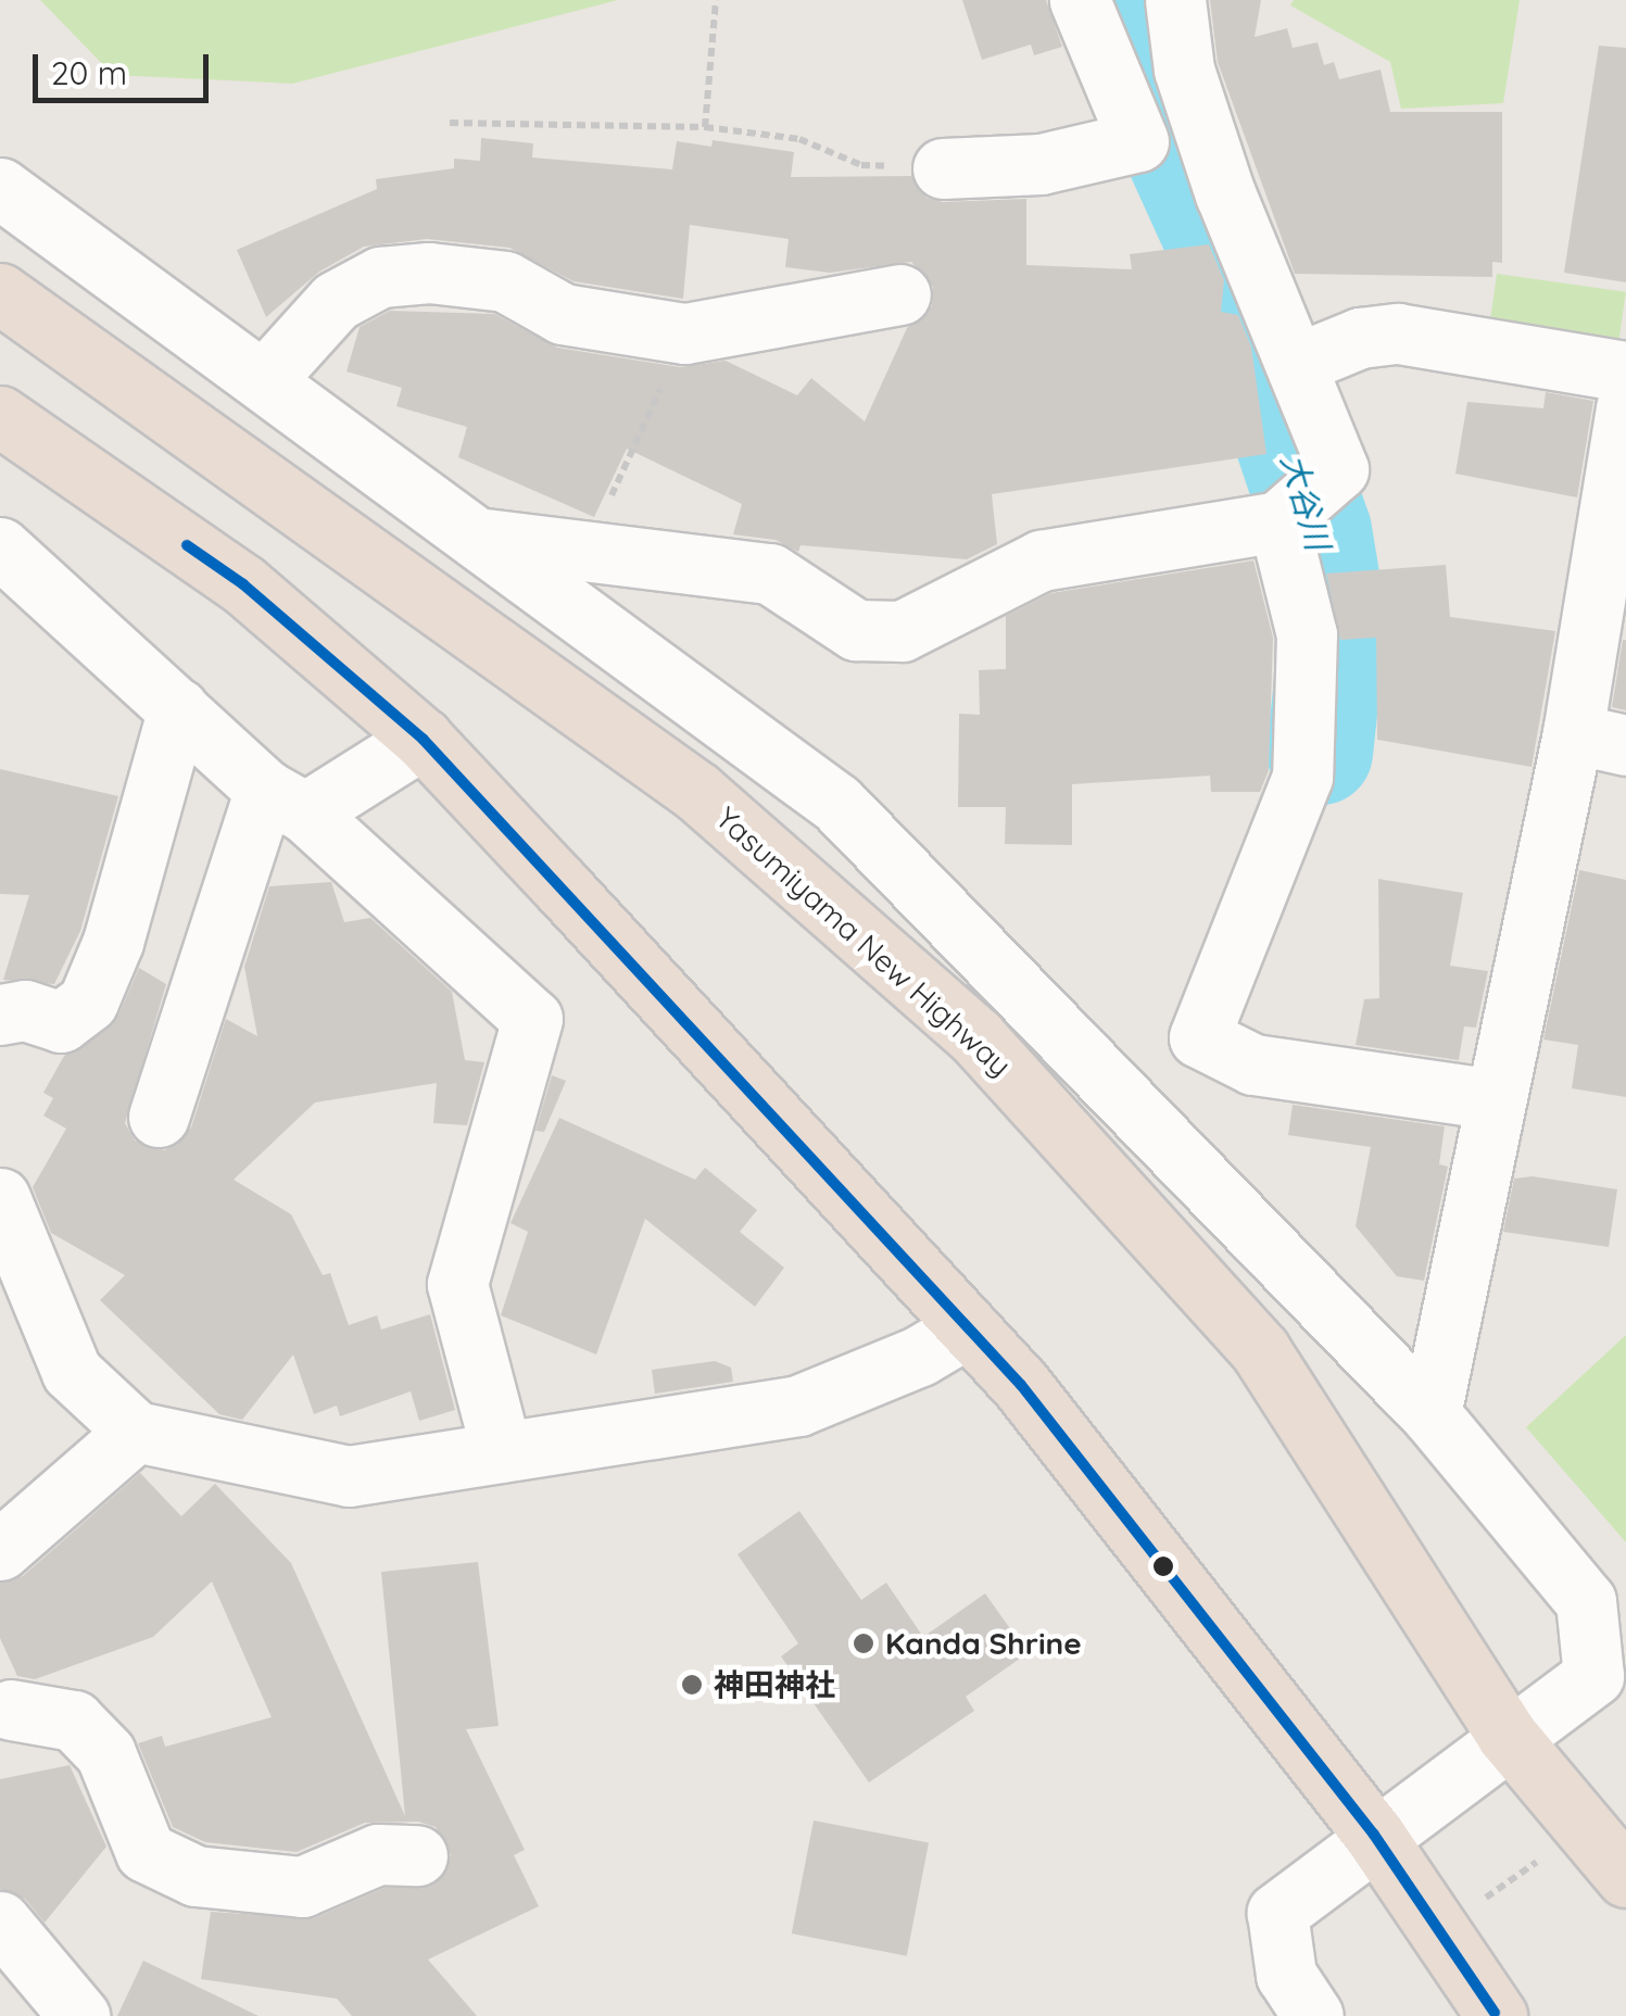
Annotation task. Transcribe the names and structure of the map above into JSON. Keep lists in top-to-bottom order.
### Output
{
  "streets": {
    "highway": ["Yasumiyama New Highway"]
  },
  "water": ["大谷川"],
  "places": ["Kanda Shrine", "神田神社"],
  "scale_bar": "20 m"
}
